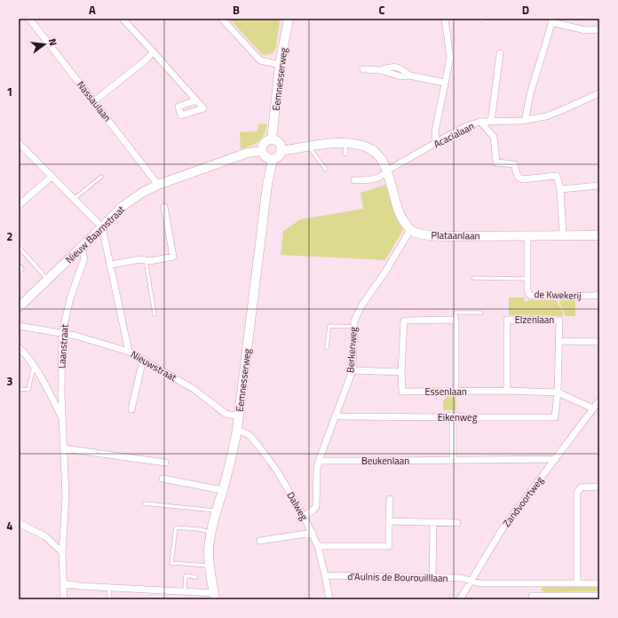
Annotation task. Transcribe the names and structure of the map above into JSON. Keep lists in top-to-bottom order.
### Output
{
  "streets": {
    "street": [
      "Eemnesserweg",
      "Nassaulaan",
      "Acacialaan",
      "Nieuw Baarnstraat",
      "Plataanlaan",
      "de Kwekerij",
      "Elzenlaan",
      "Laanstraat",
      "Berkenweg",
      "Nieuwstraat",
      "Essenlaan",
      "Eikenweg",
      "Beukenlaan",
      "Zandvoortweg",
      "Dalweg",
      "d'Aulnis de Bourouilllaan"
    ]
  },
  "crossings": [
    ["Eemnesserweg", "Nieuw Baarnstraat"],
    ["Eemnesserweg", "Nieuwstraat"],
    ["Eemnesserweg", "Dalweg"],
    ["Nassaulaan", "Nieuw Baarnstraat"],
    ["Nieuw Baarnstraat", "Laanstraat"],
    ["Plataanlaan", "de Kwekerij"],
    ["Plataanlaan", "Berkenweg"],
    ["Elzenlaan", "Essenlaan"],
    ["Elzenlaan", "Eikenweg"],
    ["Elzenlaan", "Zandvoortweg"],
    ["Laanstraat", "Nieuwstraat"],
    ["Berkenweg", "Eikenweg"],
    ["Berkenweg", "Beukenlaan"],
    ["Berkenweg", "Dalweg"],
    ["Essenlaan", "Eikenweg"],
    ["Essenlaan", "Zandvoortweg"],
    ["Eikenweg", "Zandvoortweg"],
    ["Beukenlaan", "Zandvoortweg"],
    ["Zandvoortweg", "d'Aulnis de Bourouilllaan"],
    ["Dalweg", "d'Aulnis de Bourouilllaan"]
  ],
  "north": "right",
  "grid": {
    "columns": [
      "A",
      "B",
      "C",
      "D"
    ],
    "rows": [
      "1",
      "2",
      "3",
      "4"
    ]
  }
}
